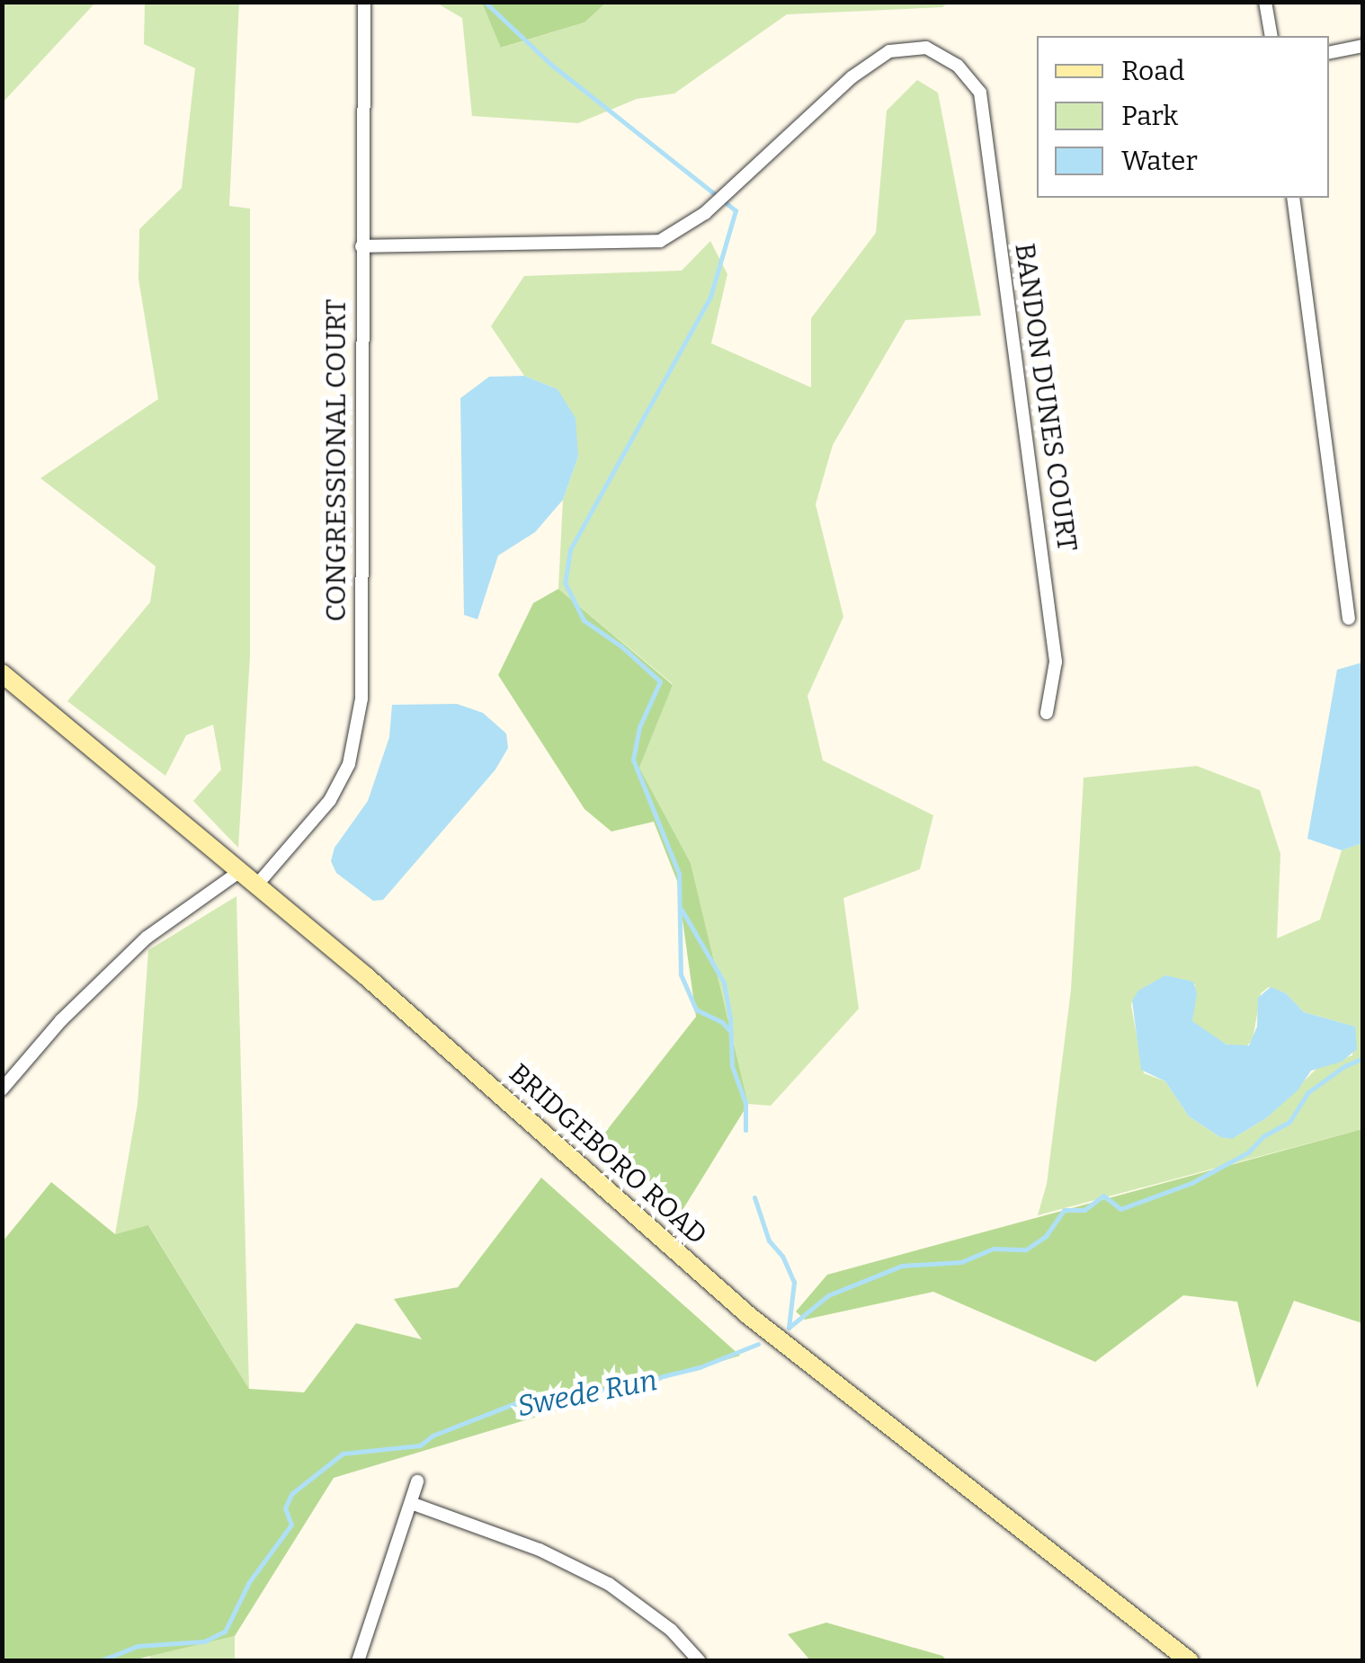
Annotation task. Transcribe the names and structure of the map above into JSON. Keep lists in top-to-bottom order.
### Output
{
  "streets": {
    "main road": ["BRIDGEBORO ROAD"],
    "street": ["BANDON DUNES COURT", "CONGRESSIONAL COURT"]
  },
  "crossings": [
    ["BANDON DUNES COURT", "CONGRESSIONAL COURT"],
    ["CONGRESSIONAL COURT", "BRIDGEBORO ROAD"]
  ],
  "water": ["Swede Run"],
  "legend": ["Road", "Park", "Water"]
}
